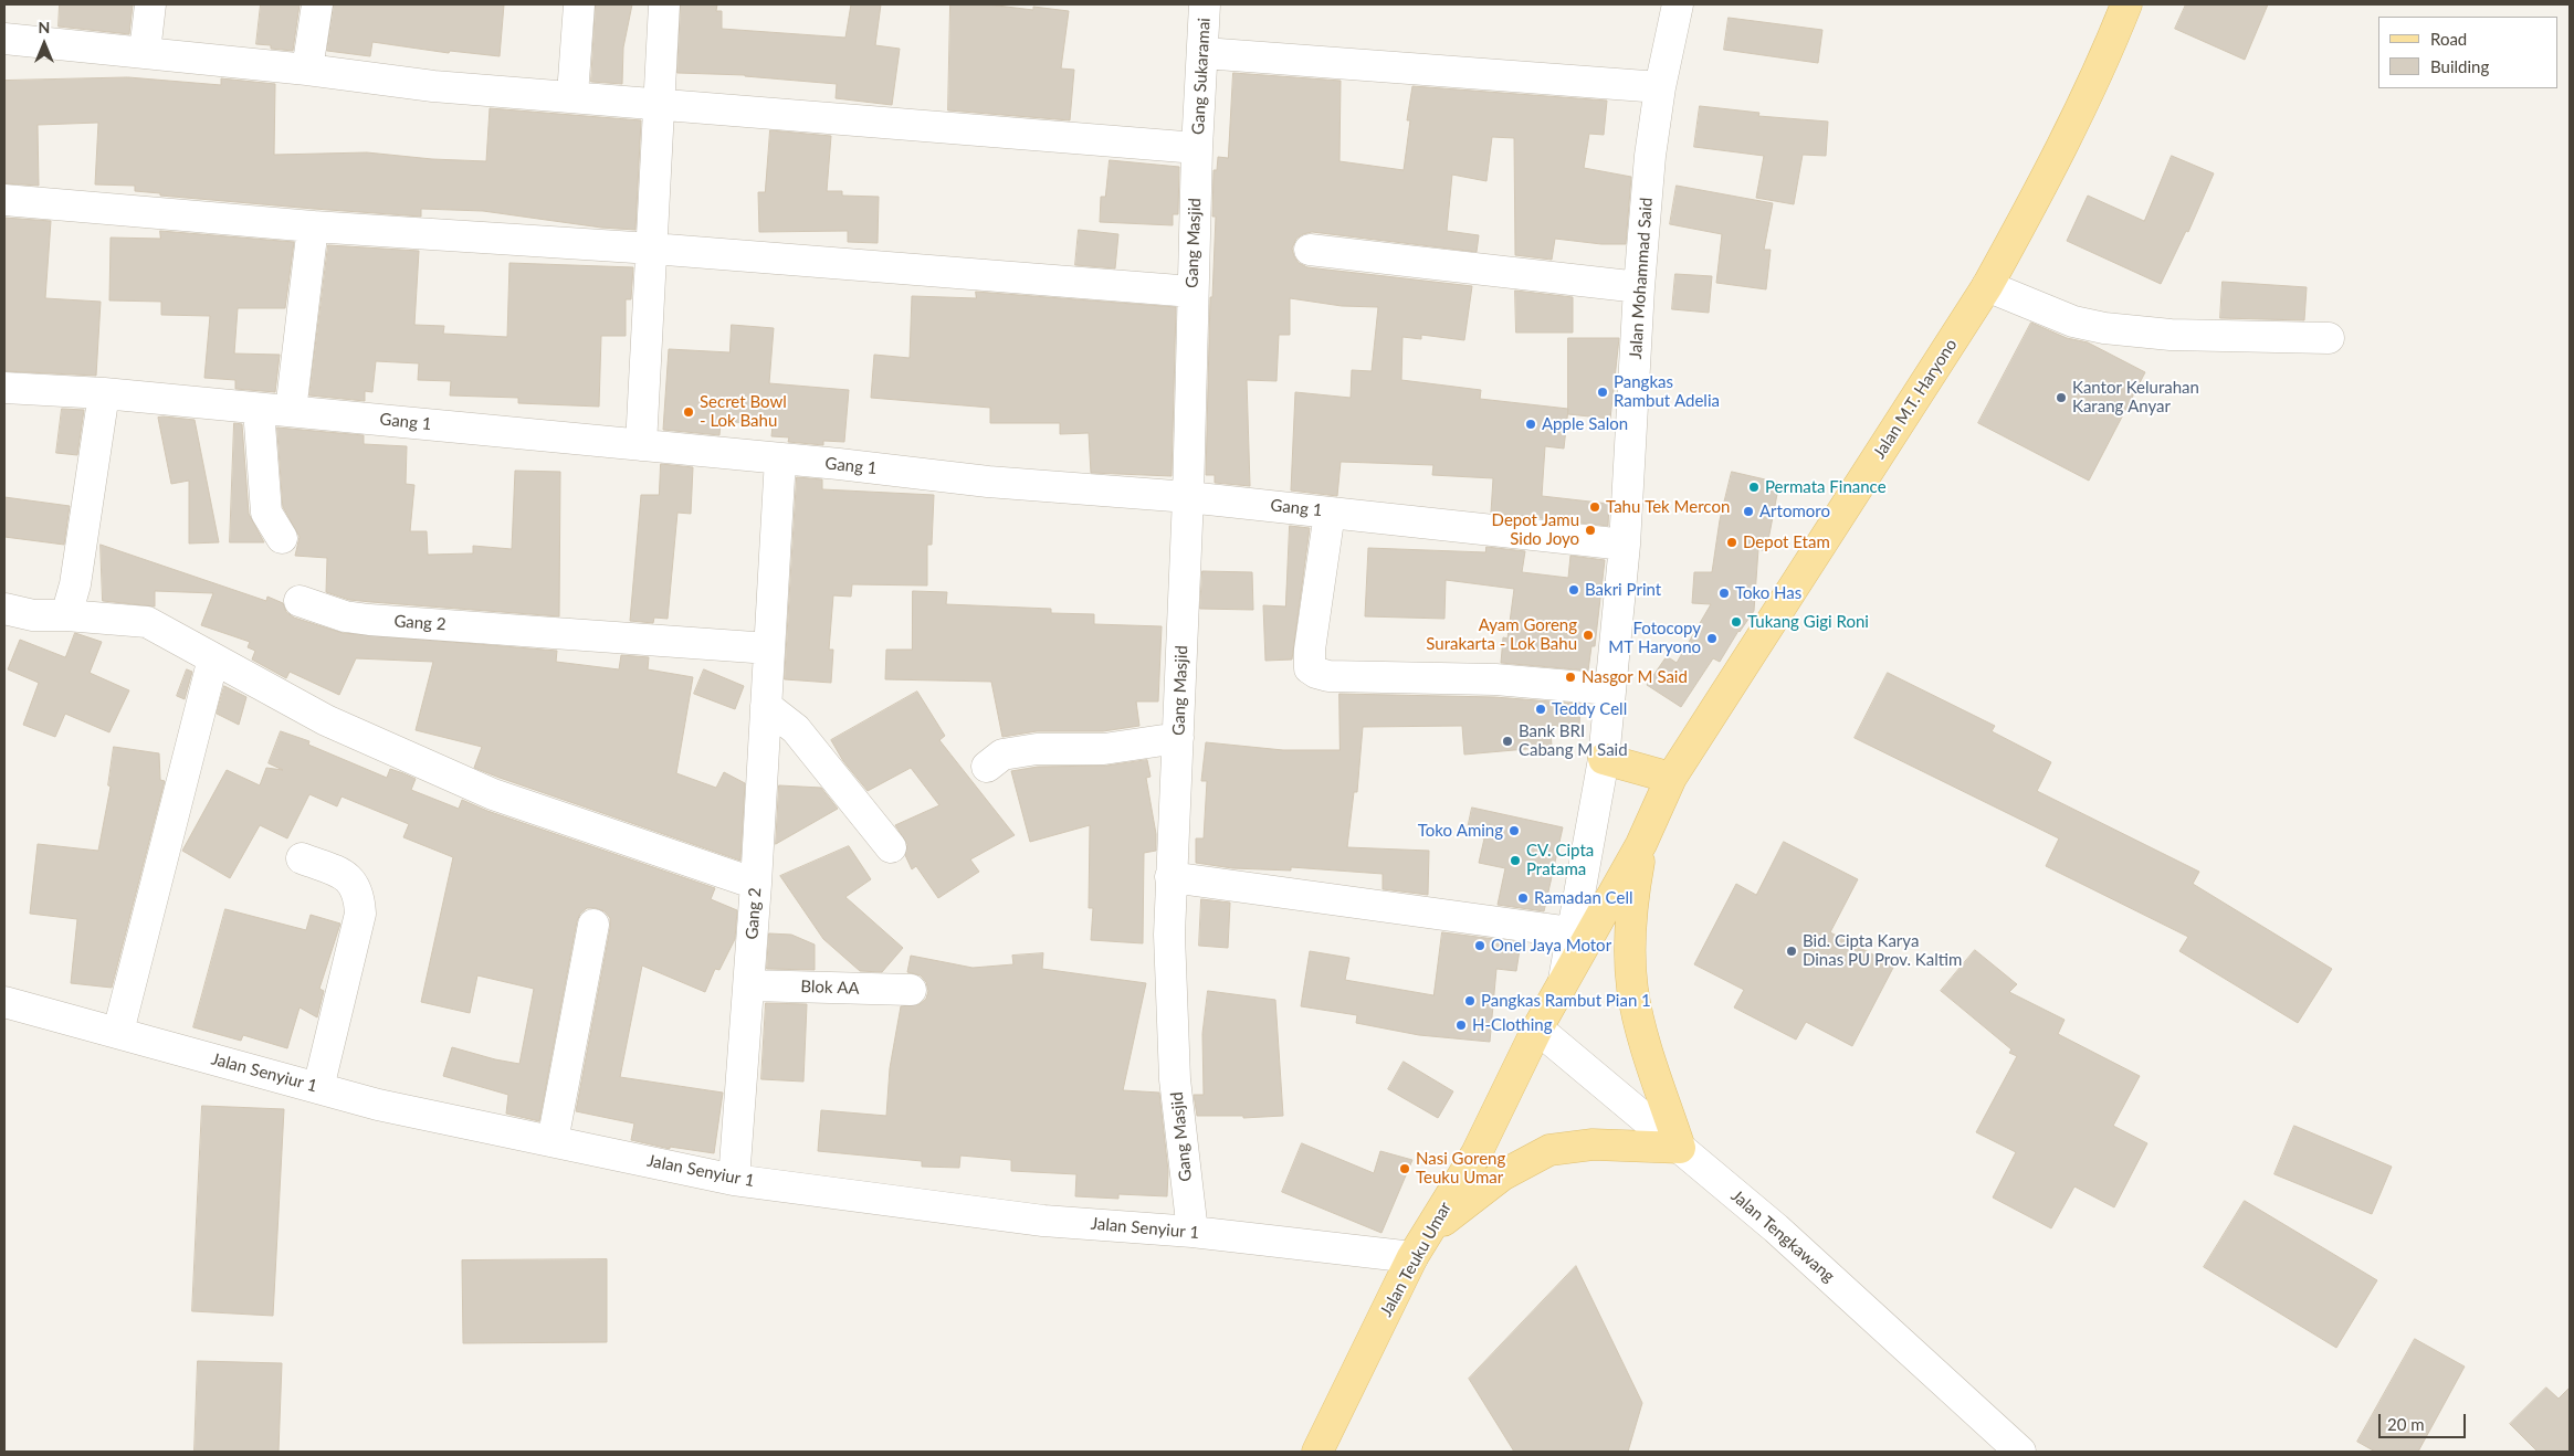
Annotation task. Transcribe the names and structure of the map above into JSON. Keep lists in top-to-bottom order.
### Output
{
  "streets": {
    "main road": ["Jalan M.T. Haryono", "Jalan Teuku Umar"],
    "street": [
      "Gang Sukaramai",
      "Gang Masjid",
      "Jalan Mohammad Said",
      "Gang 1",
      "Gang 2",
      "Blok AA",
      "Jalan Senyiur 1",
      "Jalan Tengkawang"
    ]
  },
  "crossings": [
    ["Gang Sukaramai", "Gang Masjid"],
    ["Gang Masjid", "Gang 1"],
    ["Gang Masjid", "Jalan Senyiur 1"],
    ["Jalan Mohammad Said", "Jalan M.T. Haryono"],
    ["Jalan Mohammad Said", "Gang 1"],
    ["Jalan Mohammad Said", "Jalan Teuku Umar"],
    ["Jalan M.T. Haryono", "Jalan Teuku Umar"],
    ["Gang 1", "Gang 2"],
    ["Gang 2", "Blok AA"],
    ["Gang 2", "Jalan Senyiur 1"],
    ["Jalan Senyiur 1", "Jalan Teuku Umar"],
    ["Jalan Tengkawang", "Jalan Teuku Umar"]
  ],
  "places": [
    "Pangkas Rambut Adelia",
    "Kantor Kelurahan Karang Anyar",
    "Secret Bowl - Lok Bahu",
    "Apple Salon",
    "Permata Finance",
    "Tahu Tek Mercon",
    "Artomoro",
    "Depot Jamu Sido Joyo",
    "Depot Etam",
    "Bakri Print",
    "Toko Has",
    "Tukang Gigi Roni",
    "Ayam Goreng Surakarta - Lok Bahu",
    "Fotocopy MT Haryono",
    "Nasgor M Said",
    "Teddy Cell",
    "Bank BRI Cabang M Said",
    "Toko Aming",
    "CV. Cipta Pratama",
    "Ramadan Cell",
    "Onel Jaya Motor",
    "Bid. Cipta Karya Dinas PU Prov. Kaltim",
    "Pangkas Rambut Pian 1",
    "H-Clothing",
    "Nasi Goreng Teuku Umar"
  ],
  "legend": ["Road", "Building"],
  "scale_bar": "20 m",
  "north": "top"
}
